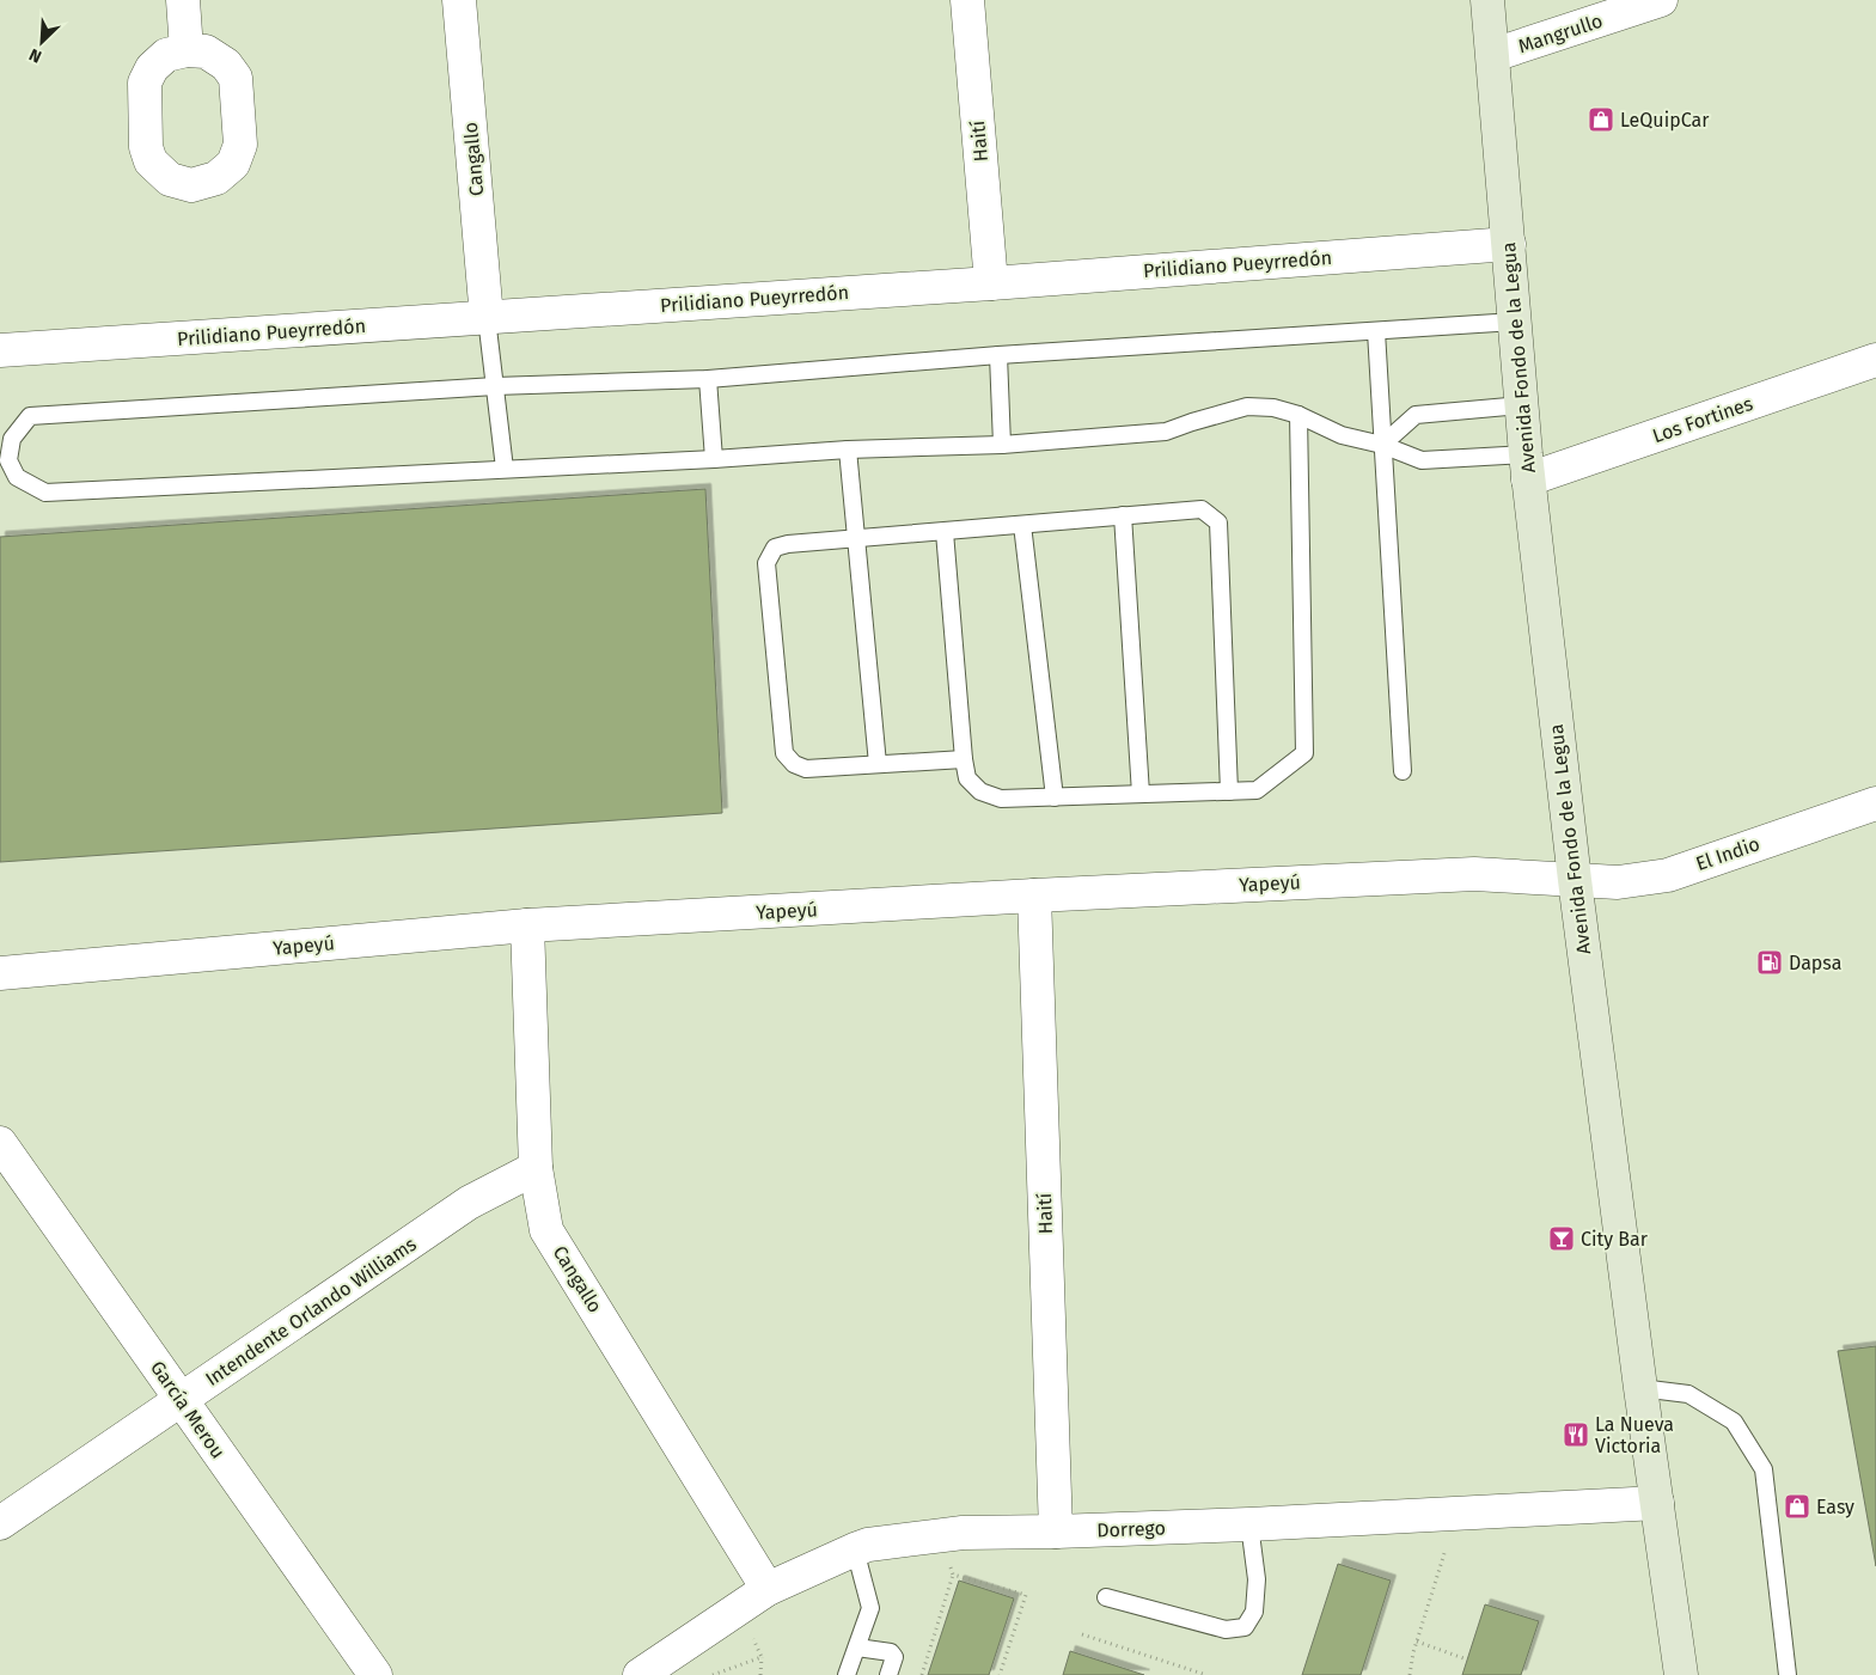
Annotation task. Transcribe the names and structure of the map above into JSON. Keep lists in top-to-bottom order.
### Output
{
  "streets": {
    "main road": ["Avenida Fondo de la Legua"],
    "street": [
      "Mangrullo",
      "Haití",
      "Cangallo",
      "Prilidiano Pueyrredón",
      "Los Fortines",
      "El Indio",
      "Yapeyú",
      "Intendente Orlando Williams",
      "García Merou",
      "Dorrego"
    ]
  },
  "crossings": [
    ["Mangrullo", "Avenida Fondo de la Legua"],
    ["Haití", "Prilidiano Pueyrredón"],
    ["Haití", "Yapeyú"],
    ["Haití", "Dorrego"],
    ["Cangallo", "Prilidiano Pueyrredón"],
    ["Cangallo", "Yapeyú"],
    ["Cangallo", "Intendente Orlando Williams"],
    ["Cangallo", "Dorrego"],
    ["Prilidiano Pueyrredón", "Avenida Fondo de la Legua"],
    ["Avenida Fondo de la Legua", "Los Fortines"],
    ["Avenida Fondo de la Legua", "El Indio"],
    ["Avenida Fondo de la Legua", "Yapeyú"],
    ["Avenida Fondo de la Legua", "Dorrego"],
    ["El Indio", "Yapeyú"],
    ["Intendente Orlando Williams", "García Merou"]
  ],
  "places": {
    "shop": ["LeQuipCar", "Easy"],
    "fuel station": ["Dapsa"],
    "bar": ["City Bar"],
    "restaurant": ["La Nueva Victoria"]
  },
  "north": "bottom left"
}
